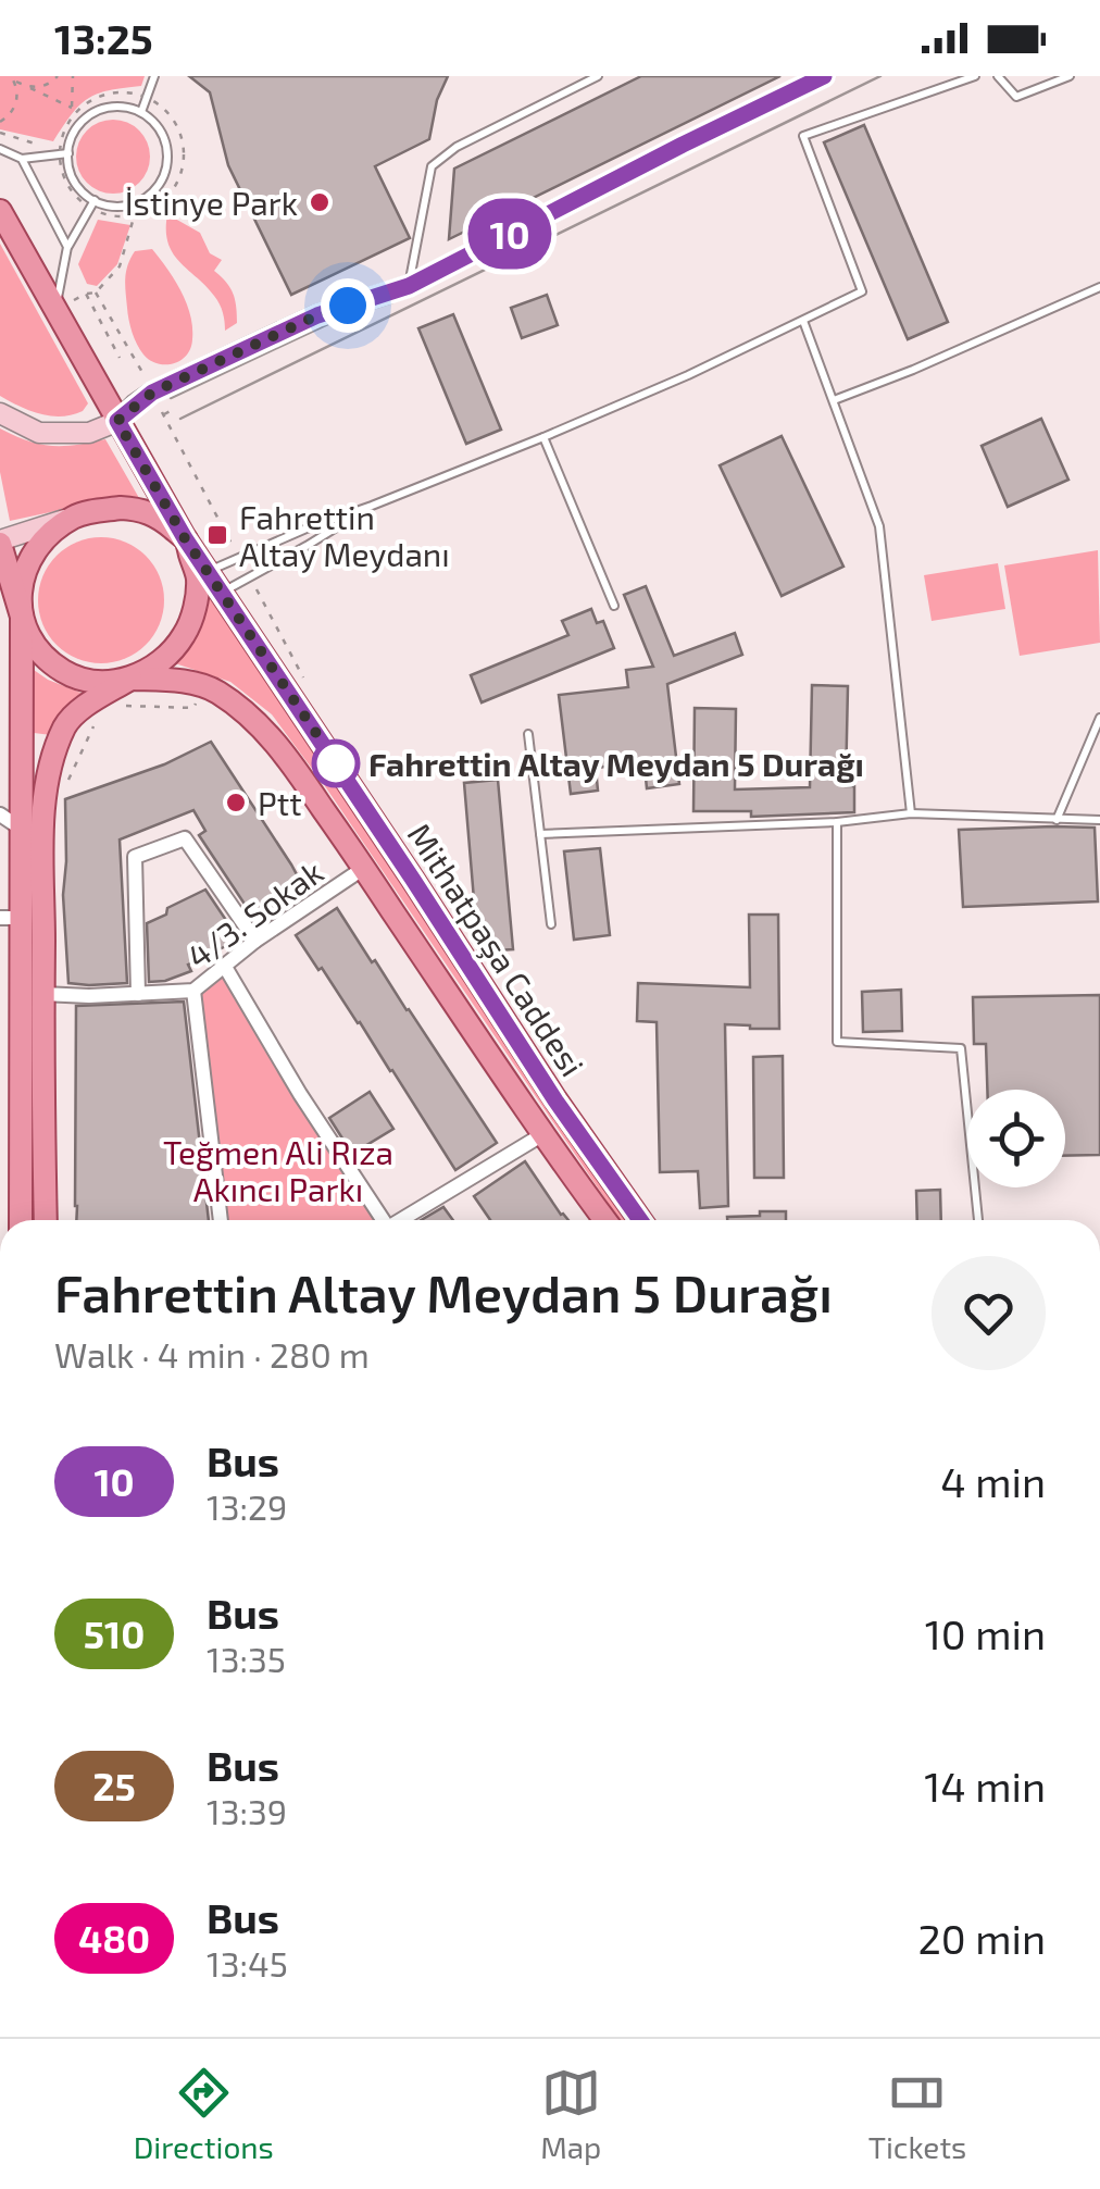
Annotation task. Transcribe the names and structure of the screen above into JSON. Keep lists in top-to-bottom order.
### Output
{
  "streets": {
    "main road": ["Mithatpaşa Caddesi"],
    "street": ["4/3. Sokak"]
  },
  "crossings": [
    ["4/3. Sokak", "Mithatpaşa Caddesi"]
  ],
  "parks": ["Teğmen Ali Rıza Akıncı Parkı"],
  "places": {
    "other": ["İstinye Park", "Fahrettin Altay Meydan 5 Durağı", "Ptt"],
    "transit": ["Fahrettin Altay Meydanı"]
  },
  "lines": ["bus line 10"],
  "page": {
    "status": "13:25",
    "on_map": "10",
    "heading": ["Fahrettin Altay Meydan 5 Durağı", "Walk · 4 min · 280 m"],
    "list": [
      {
        "mark": "10",
        "name": "Bus",
        "note": "13:29",
        "value": "4 min"
      },
      {
        "mark": "510",
        "name": "Bus",
        "note": "13:35",
        "value": "10 min"
      },
      {
        "mark": "25",
        "name": "Bus",
        "note": "13:39",
        "value": "14 min"
      },
      {
        "mark": "480",
        "name": "Bus",
        "note": "13:45",
        "value": "20 min"
      }
    ],
    "tabs": ["Directions", "Map", "Tickets"]
  }
}
